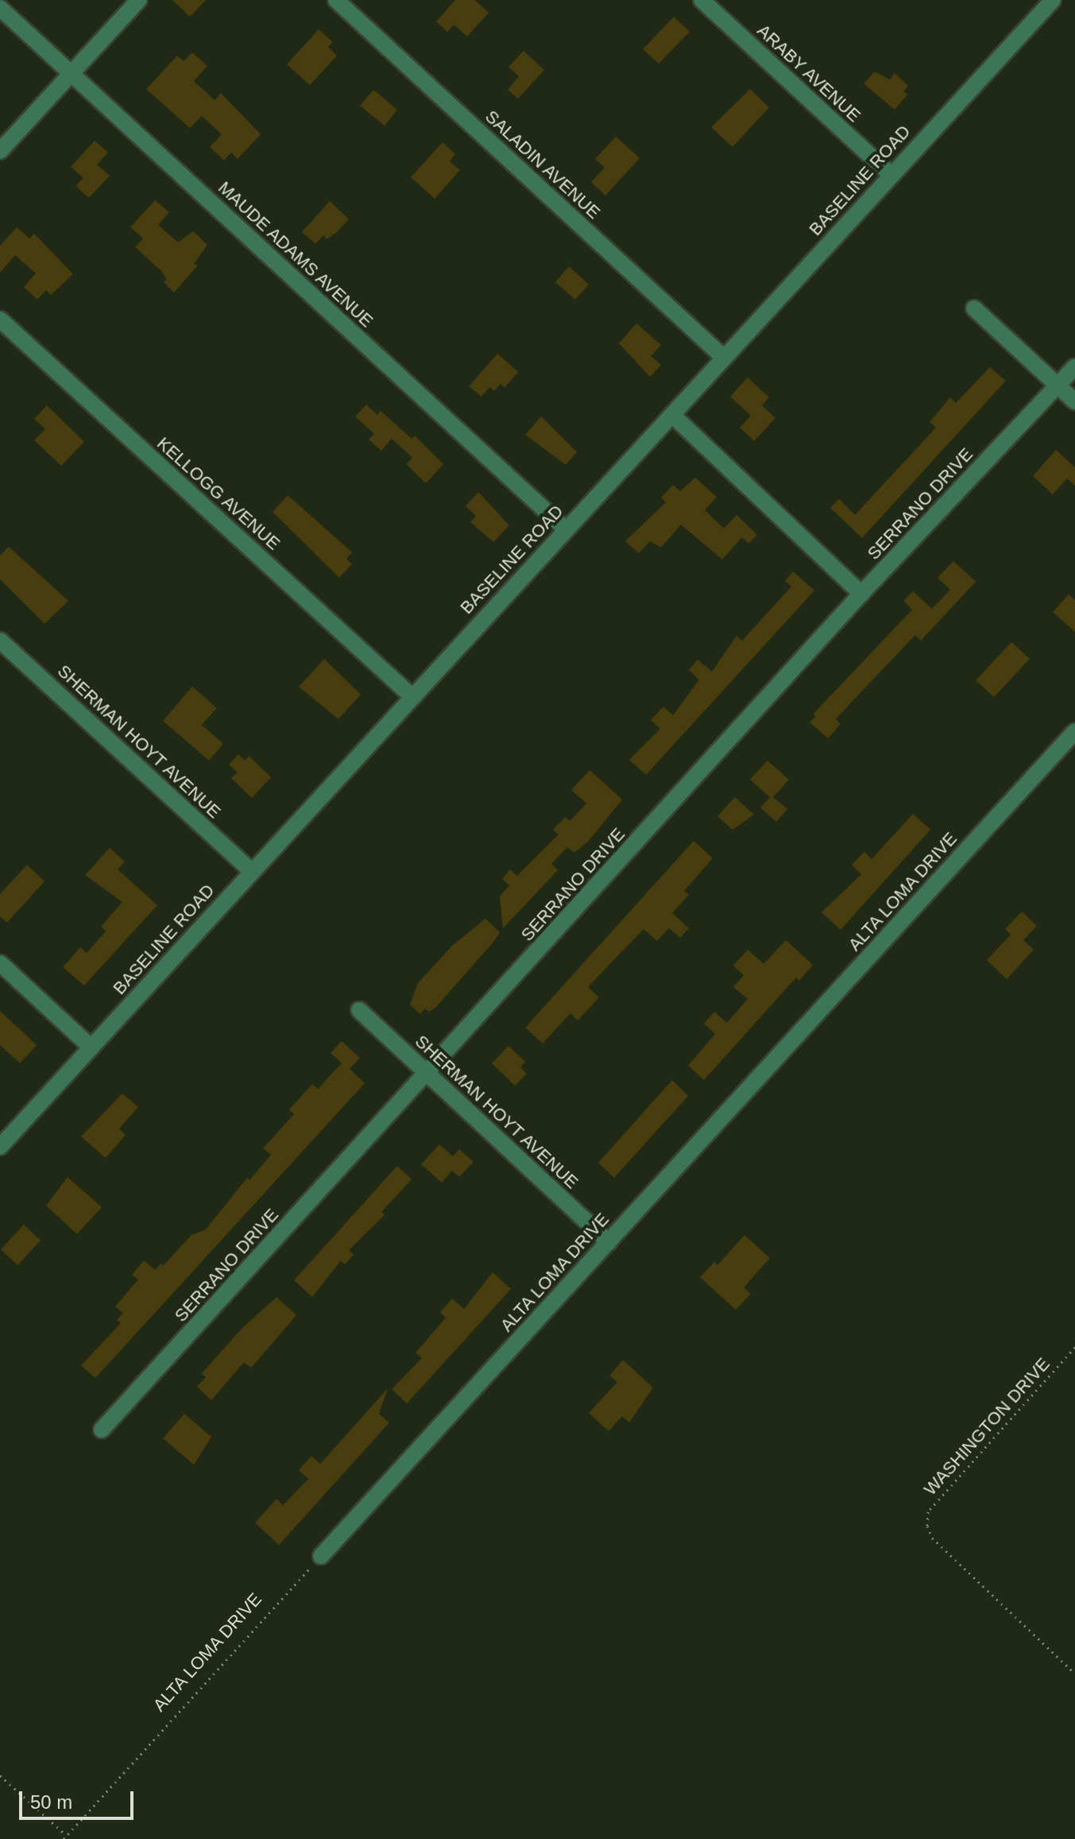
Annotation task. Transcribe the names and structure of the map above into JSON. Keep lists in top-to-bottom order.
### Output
{
  "streets": {
    "street": [
      "ARABY AVENUE",
      "SALADIN AVENUE",
      "BASELINE ROAD",
      "MAUDE ADAMS AVENUE",
      "KELLOGG AVENUE",
      "SERRANO DRIVE",
      "SHERMAN HOYT AVENUE",
      "ALTA LOMA DRIVE"
    ],
    "path": ["WASHINGTON DRIVE"]
  },
  "crossings": [
    ["ARABY AVENUE", "BASELINE ROAD"],
    ["SALADIN AVENUE", "BASELINE ROAD"],
    ["BASELINE ROAD", "MAUDE ADAMS AVENUE"],
    ["BASELINE ROAD", "KELLOGG AVENUE"],
    ["BASELINE ROAD", "SHERMAN HOYT AVENUE"],
    ["SERRANO DRIVE", "SHERMAN HOYT AVENUE"],
    ["SHERMAN HOYT AVENUE", "ALTA LOMA DRIVE"]
  ],
  "scale_bar": "50 m"
}
